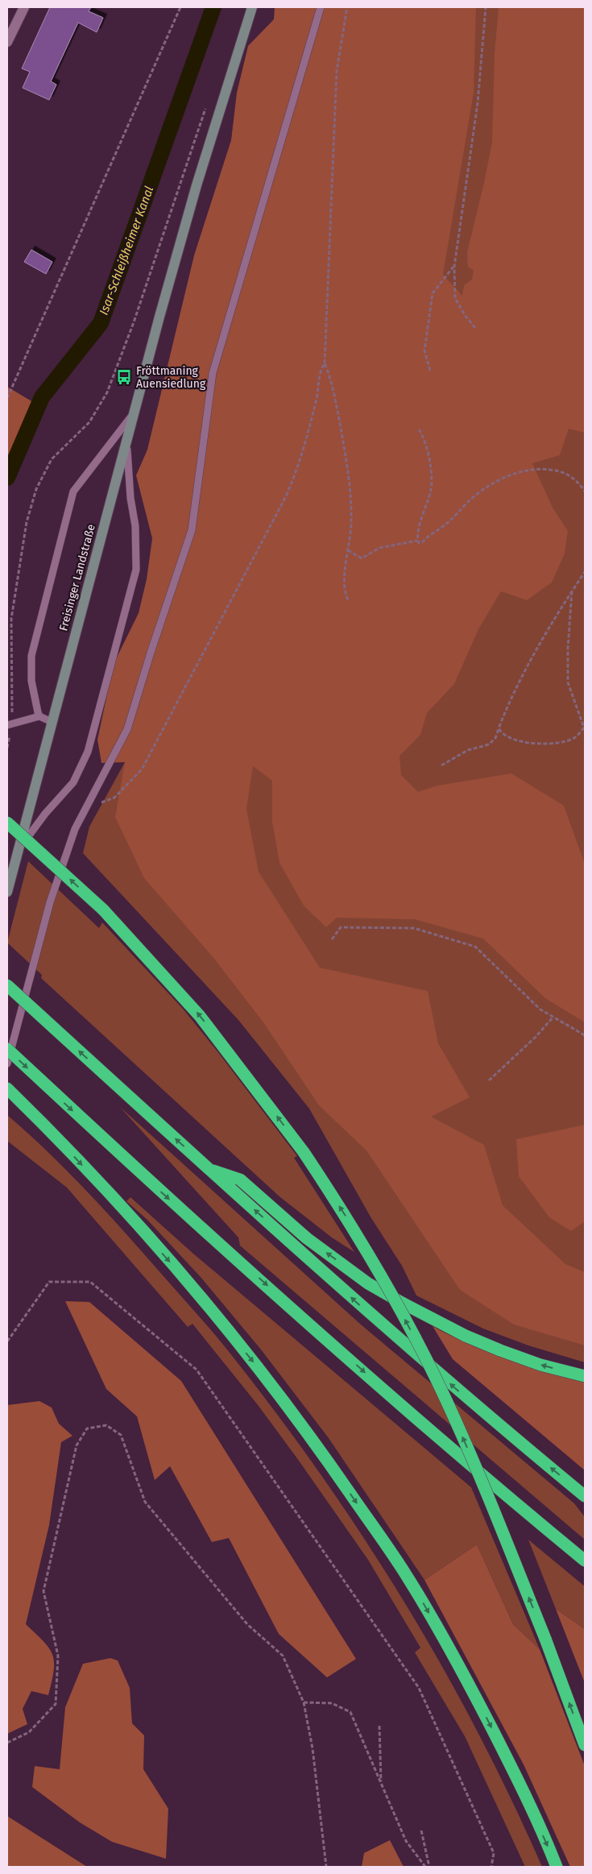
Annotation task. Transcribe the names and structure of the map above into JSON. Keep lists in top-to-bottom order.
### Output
{
  "streets": {
    "main road": ["Freisinger Landstraße"]
  },
  "water": ["Isar-Schleißheimer Kanal"],
  "places": {
    "bus stop": ["Fröttmaning Auensiedlung"]
  }
}
